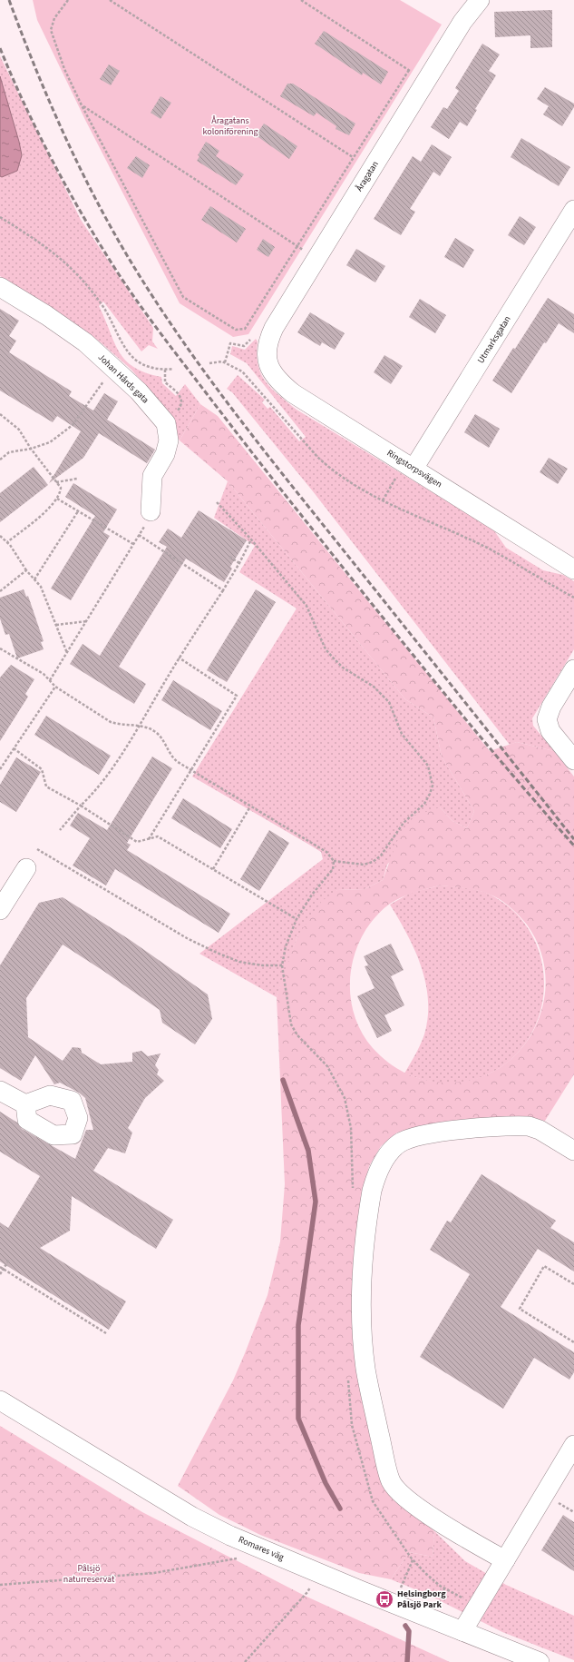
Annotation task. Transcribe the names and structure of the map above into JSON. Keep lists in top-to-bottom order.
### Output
{
  "streets": {
    "street": [
      "Åragatan",
      "Utmarksgatan",
      "Johan Hårds gata",
      "Ringstorpsvägen",
      "Romares väg"
    ]
  },
  "crossings": [
    ["Åragatan", "Ringstorpsvägen"],
    ["Utmarksgatan", "Ringstorpsvägen"]
  ],
  "parks": ["Åragatans koloniförening", "Pålsjö naturreservat"],
  "places": {
    "bus stop": ["Helsingborg Pålsjö Park"]
  }
}
